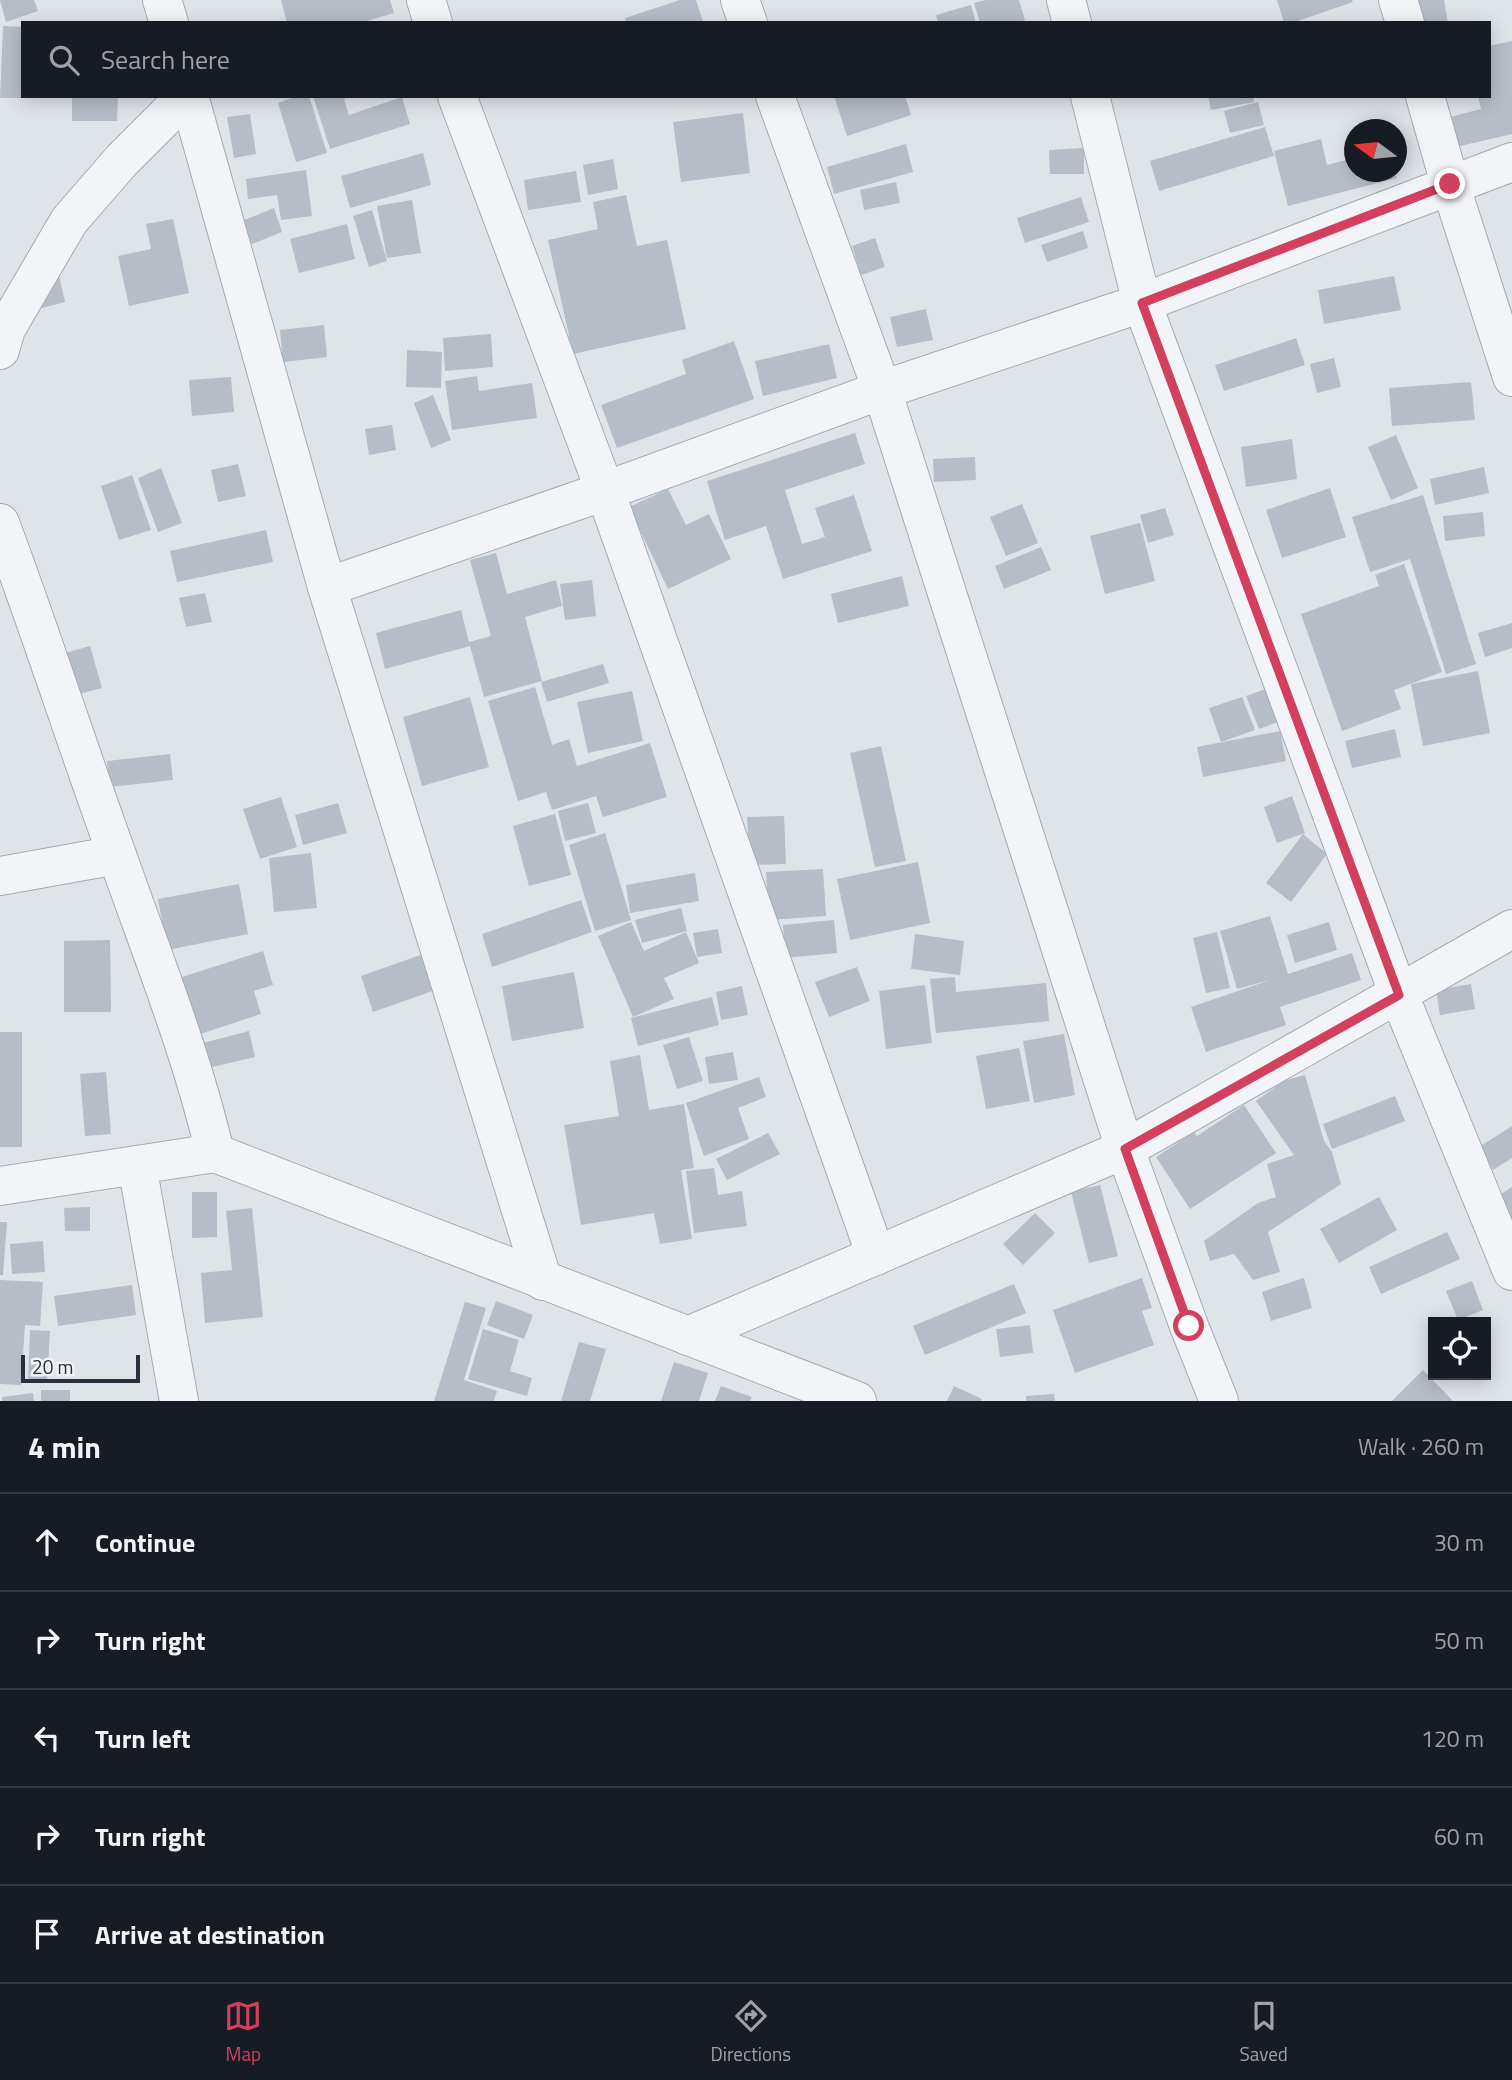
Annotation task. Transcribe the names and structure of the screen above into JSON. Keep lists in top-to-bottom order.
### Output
{
  "scale_bar": "20 m",
  "north": "left",
  "page": {
    "search": "Search here",
    "scale": "20 m",
    "heading": ["4 min", "Walk · 260 m"],
    "list": [
      ["Continue", "30 m"],
      ["Turn right", "50 m"],
      ["Turn left", "120 m"],
      ["Turn right", "60 m"],
      "Arrive at destination"
    ],
    "nav": ["Map", "Directions", "Saved"]
  }
}
